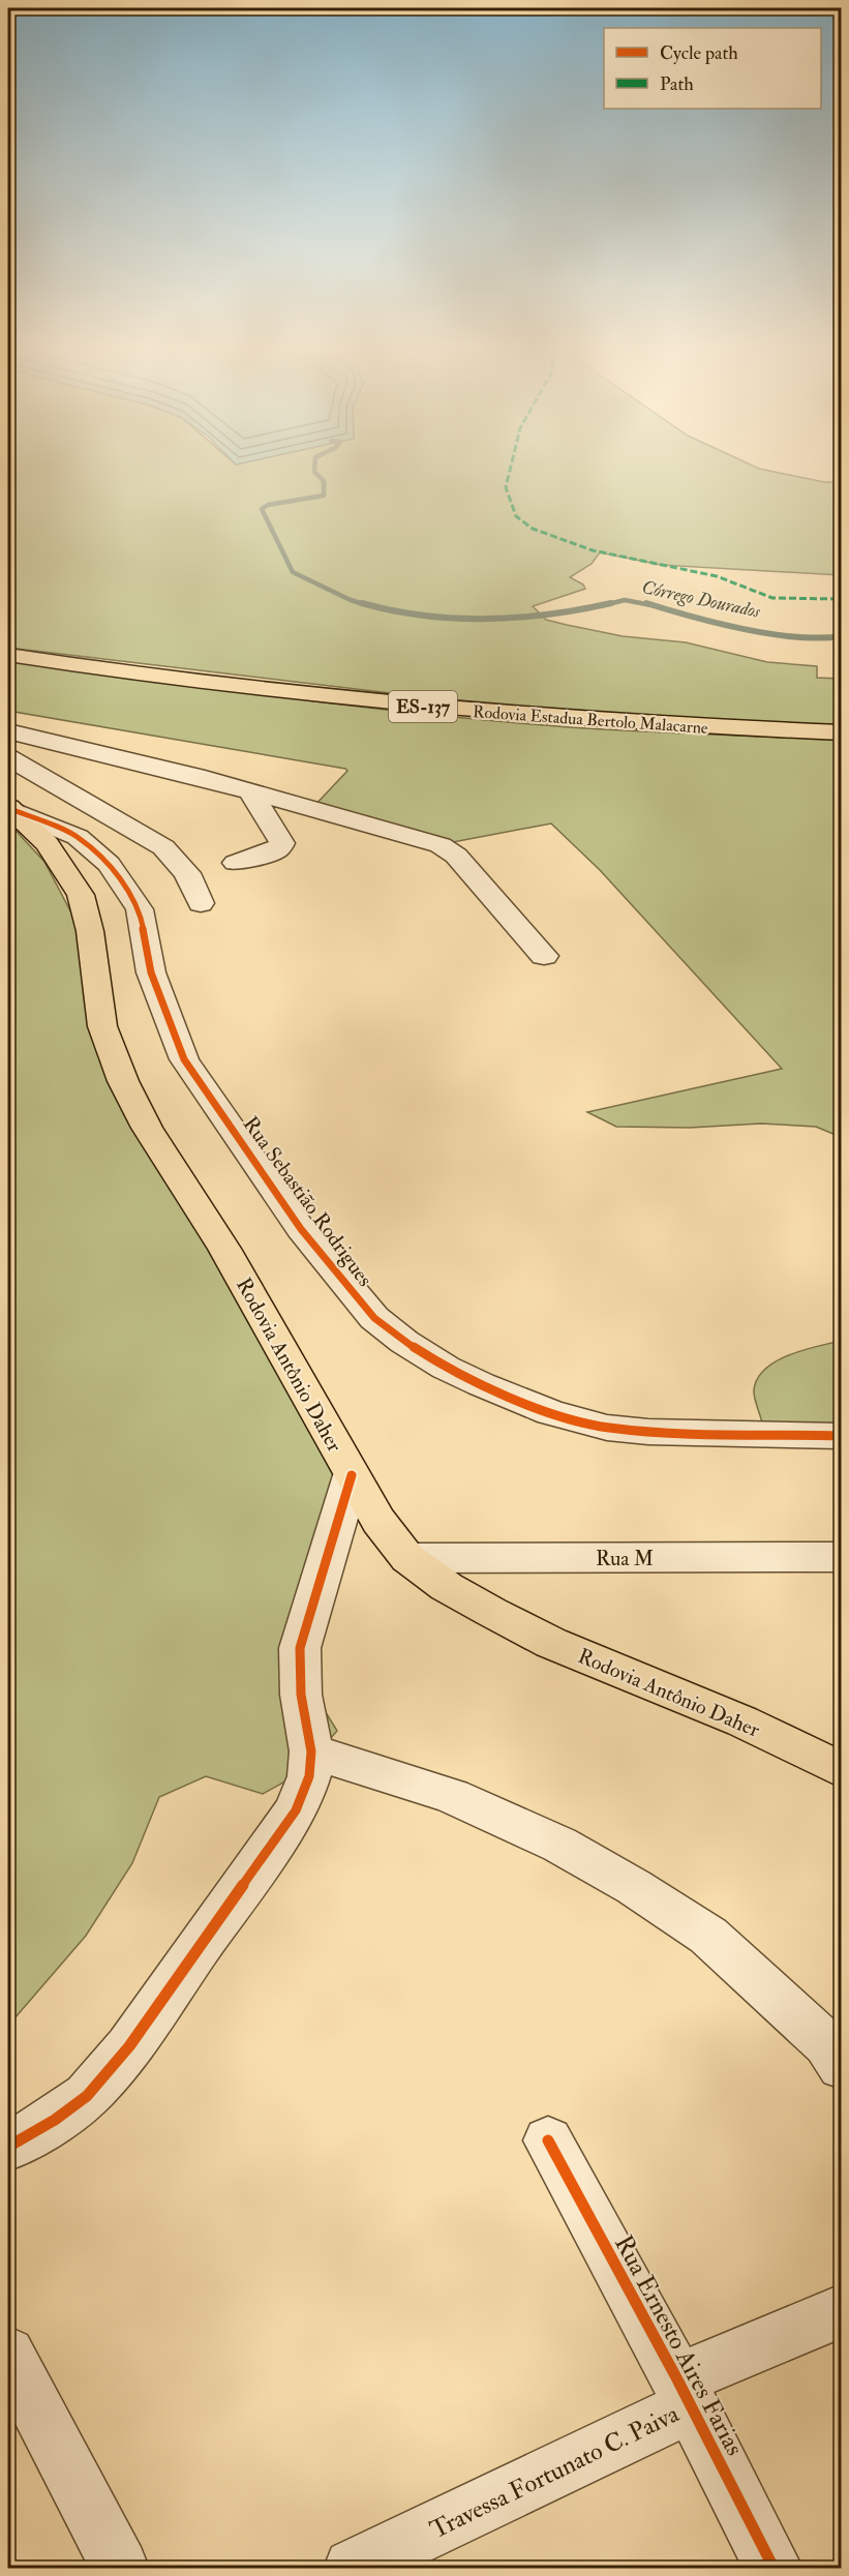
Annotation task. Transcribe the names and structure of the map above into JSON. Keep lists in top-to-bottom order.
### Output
{
  "streets": {
    "main road": ["ES-137", "Rodovia Estadua Bertolo Malacarne", "Rodovia Antônio Daher"],
    "street": [
      "Rua Sebastião Rodrigues",
      "Rua M",
      "Rua Ernesto Aires Farias",
      "Travessa Fortunato C. Paiva"
    ]
  },
  "crossings": [
    ["Rua Sebastião Rodrigues", "Rodovia Antônio Daher"],
    ["Rodovia Antônio Daher", "Rua M"],
    ["Rua Ernesto Aires Farias", "Travessa Fortunato C. Paiva"]
  ],
  "water": ["Córrego Dourados"],
  "legend": ["Cycle path", "Path"]
}
